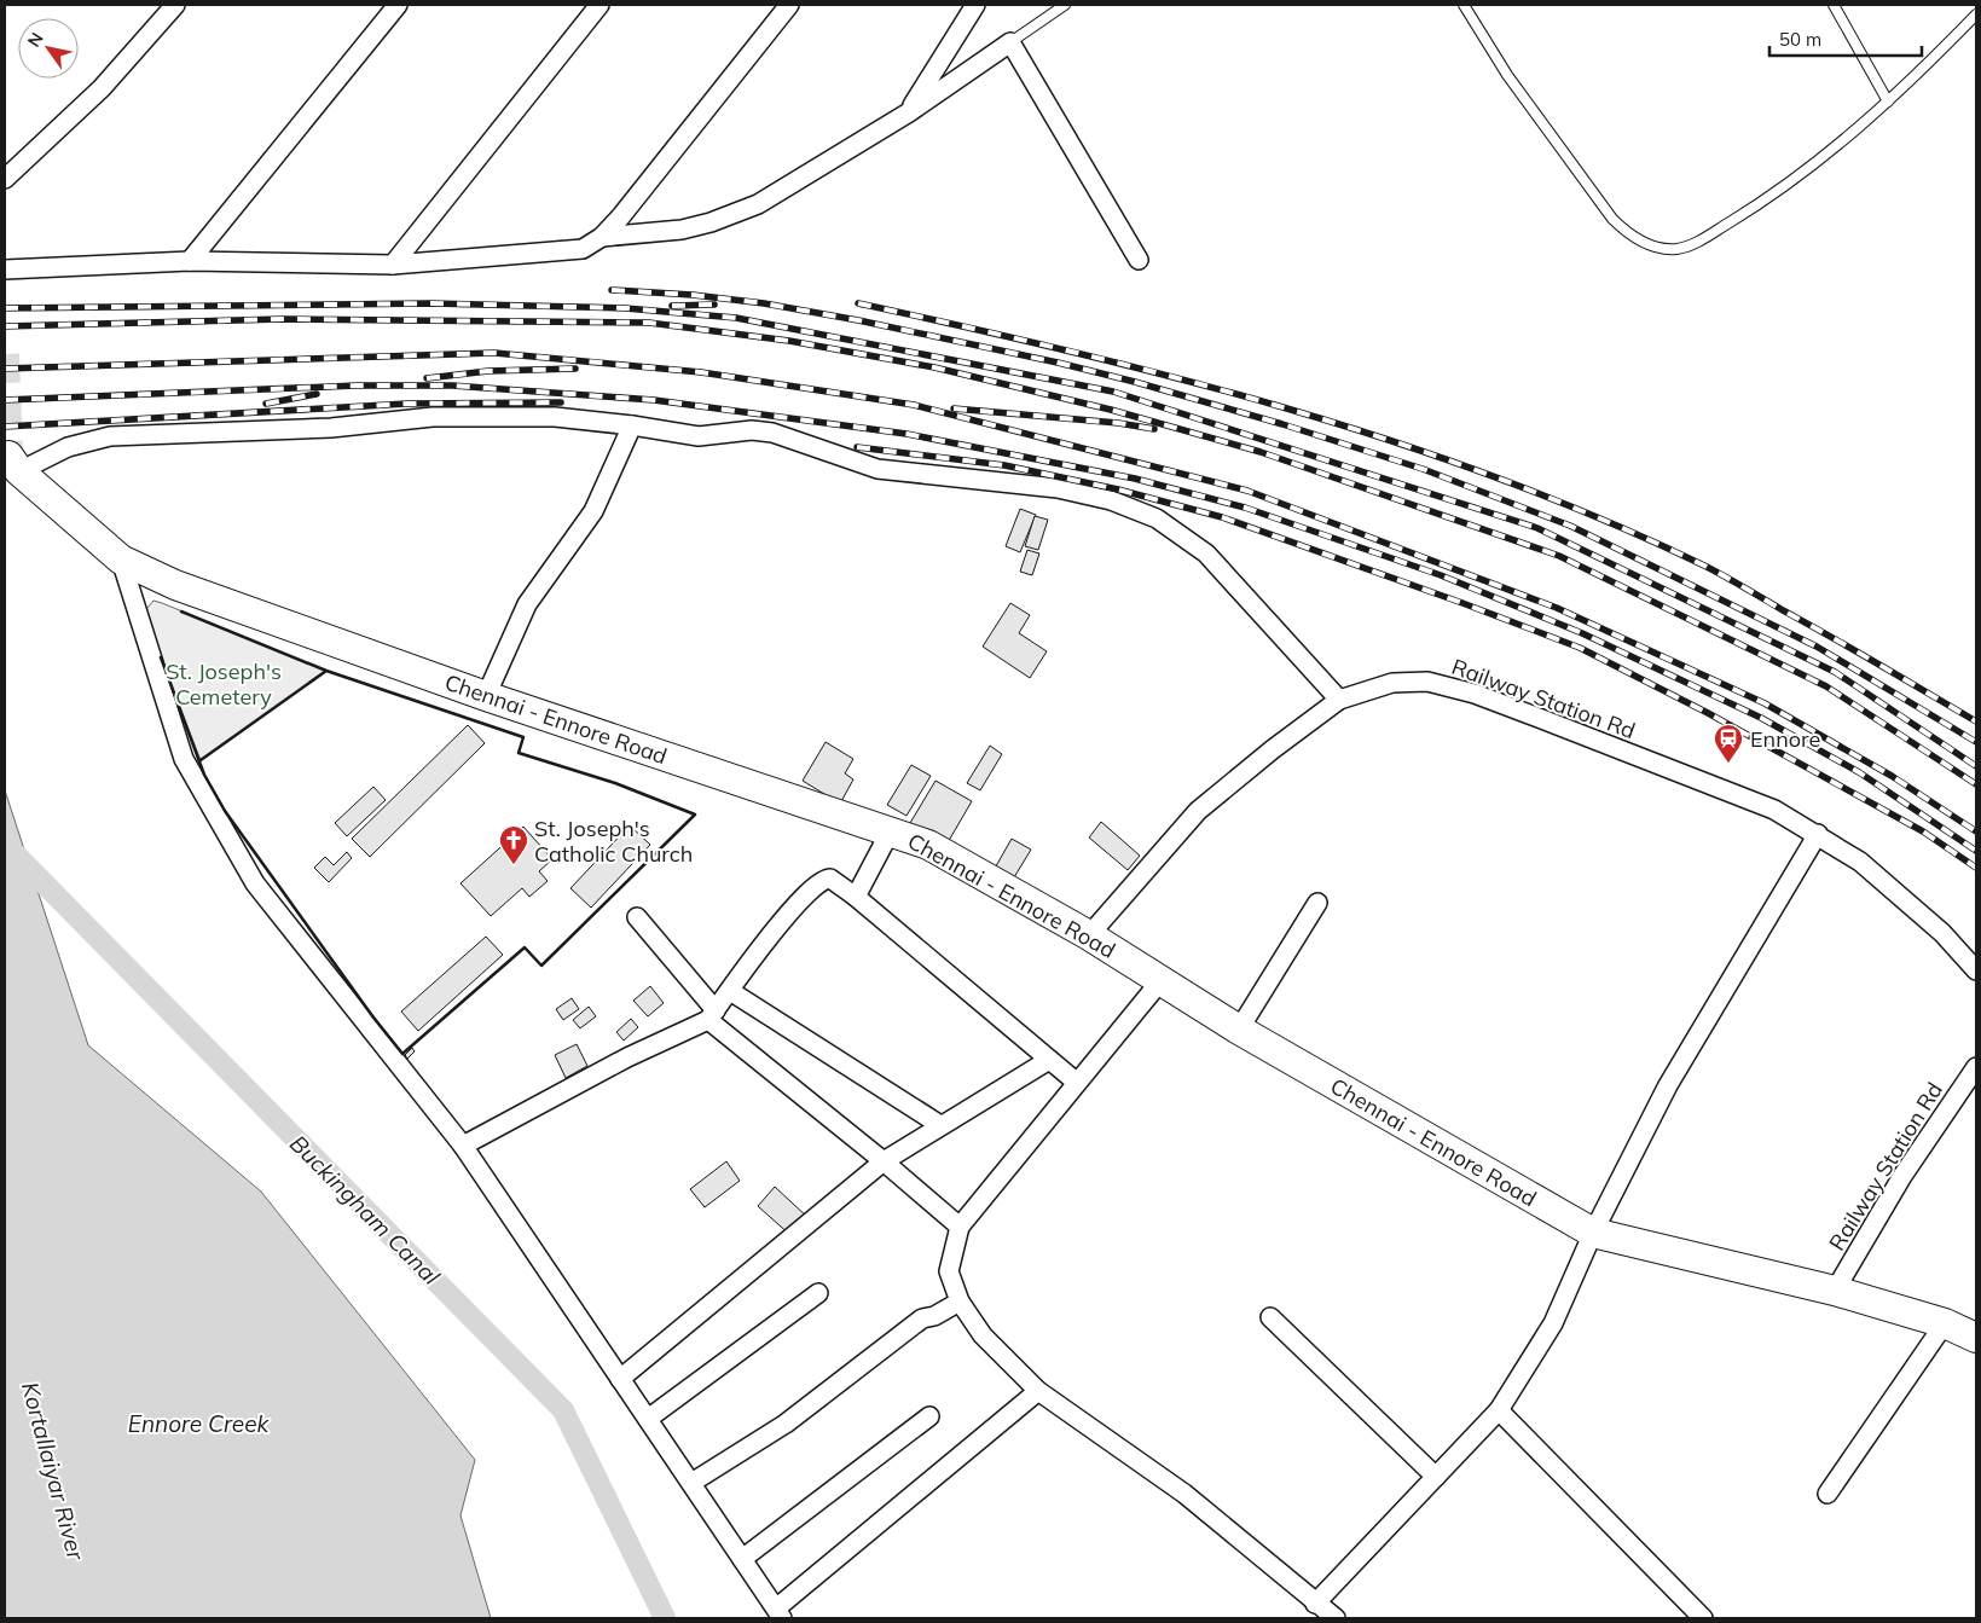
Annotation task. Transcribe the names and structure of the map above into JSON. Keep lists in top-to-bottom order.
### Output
{
  "streets": {
    "main road": ["Chennai - Ennore Road"],
    "street": ["Railway Station Rd"]
  },
  "crossings": [
    ["Railway Station Rd", "Chennai - Ennore Road"]
  ],
  "water": ["Buckingham Canal", "Ennore Creek", "Kortallaiyar River"],
  "parks": ["St. Joseph's Cemetery"],
  "places": {
    "station": ["Ennore"],
    "church": ["St. Joseph's Catholic Church"]
  },
  "scale_bar": "50 m",
  "north": "top left"
}
